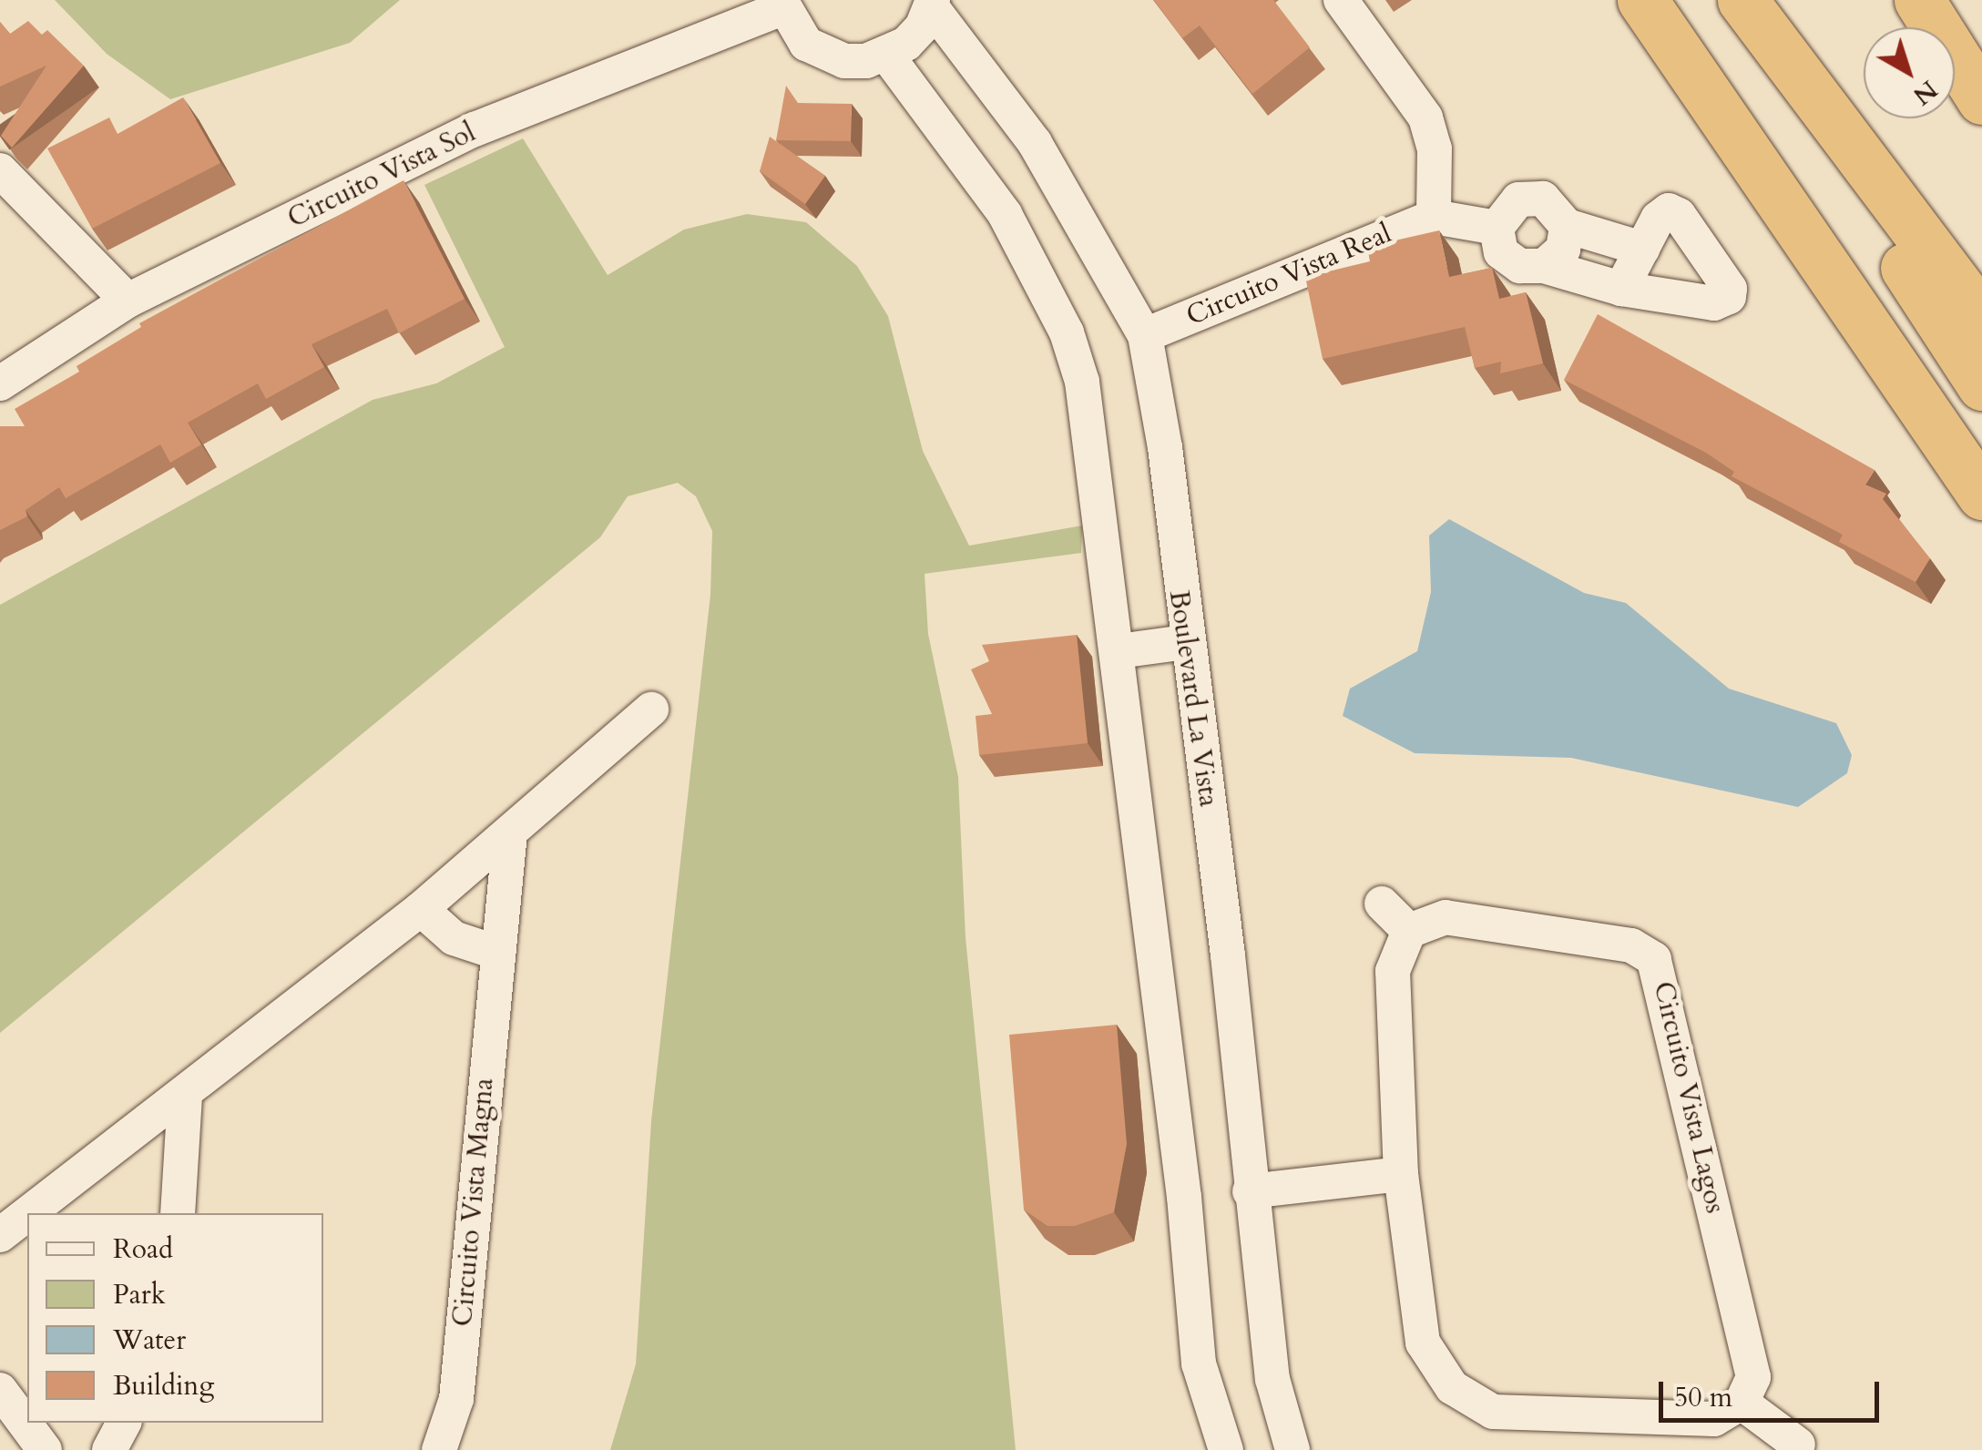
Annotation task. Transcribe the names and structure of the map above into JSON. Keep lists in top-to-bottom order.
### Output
{
  "streets": {
    "street": [
      "Circuito Vista Sol",
      "Circuito Vista Real",
      "Boulevard La Vista",
      "Circuito Vista Lagos",
      "Circuito Vista Magna"
    ]
  },
  "crossings": [
    ["Circuito Vista Real", "Boulevard La Vista"]
  ],
  "legend": [
    "Road",
    "Park",
    "Water",
    "Building"
  ],
  "scale_bar": "50 m",
  "north": "bottom right"
}
